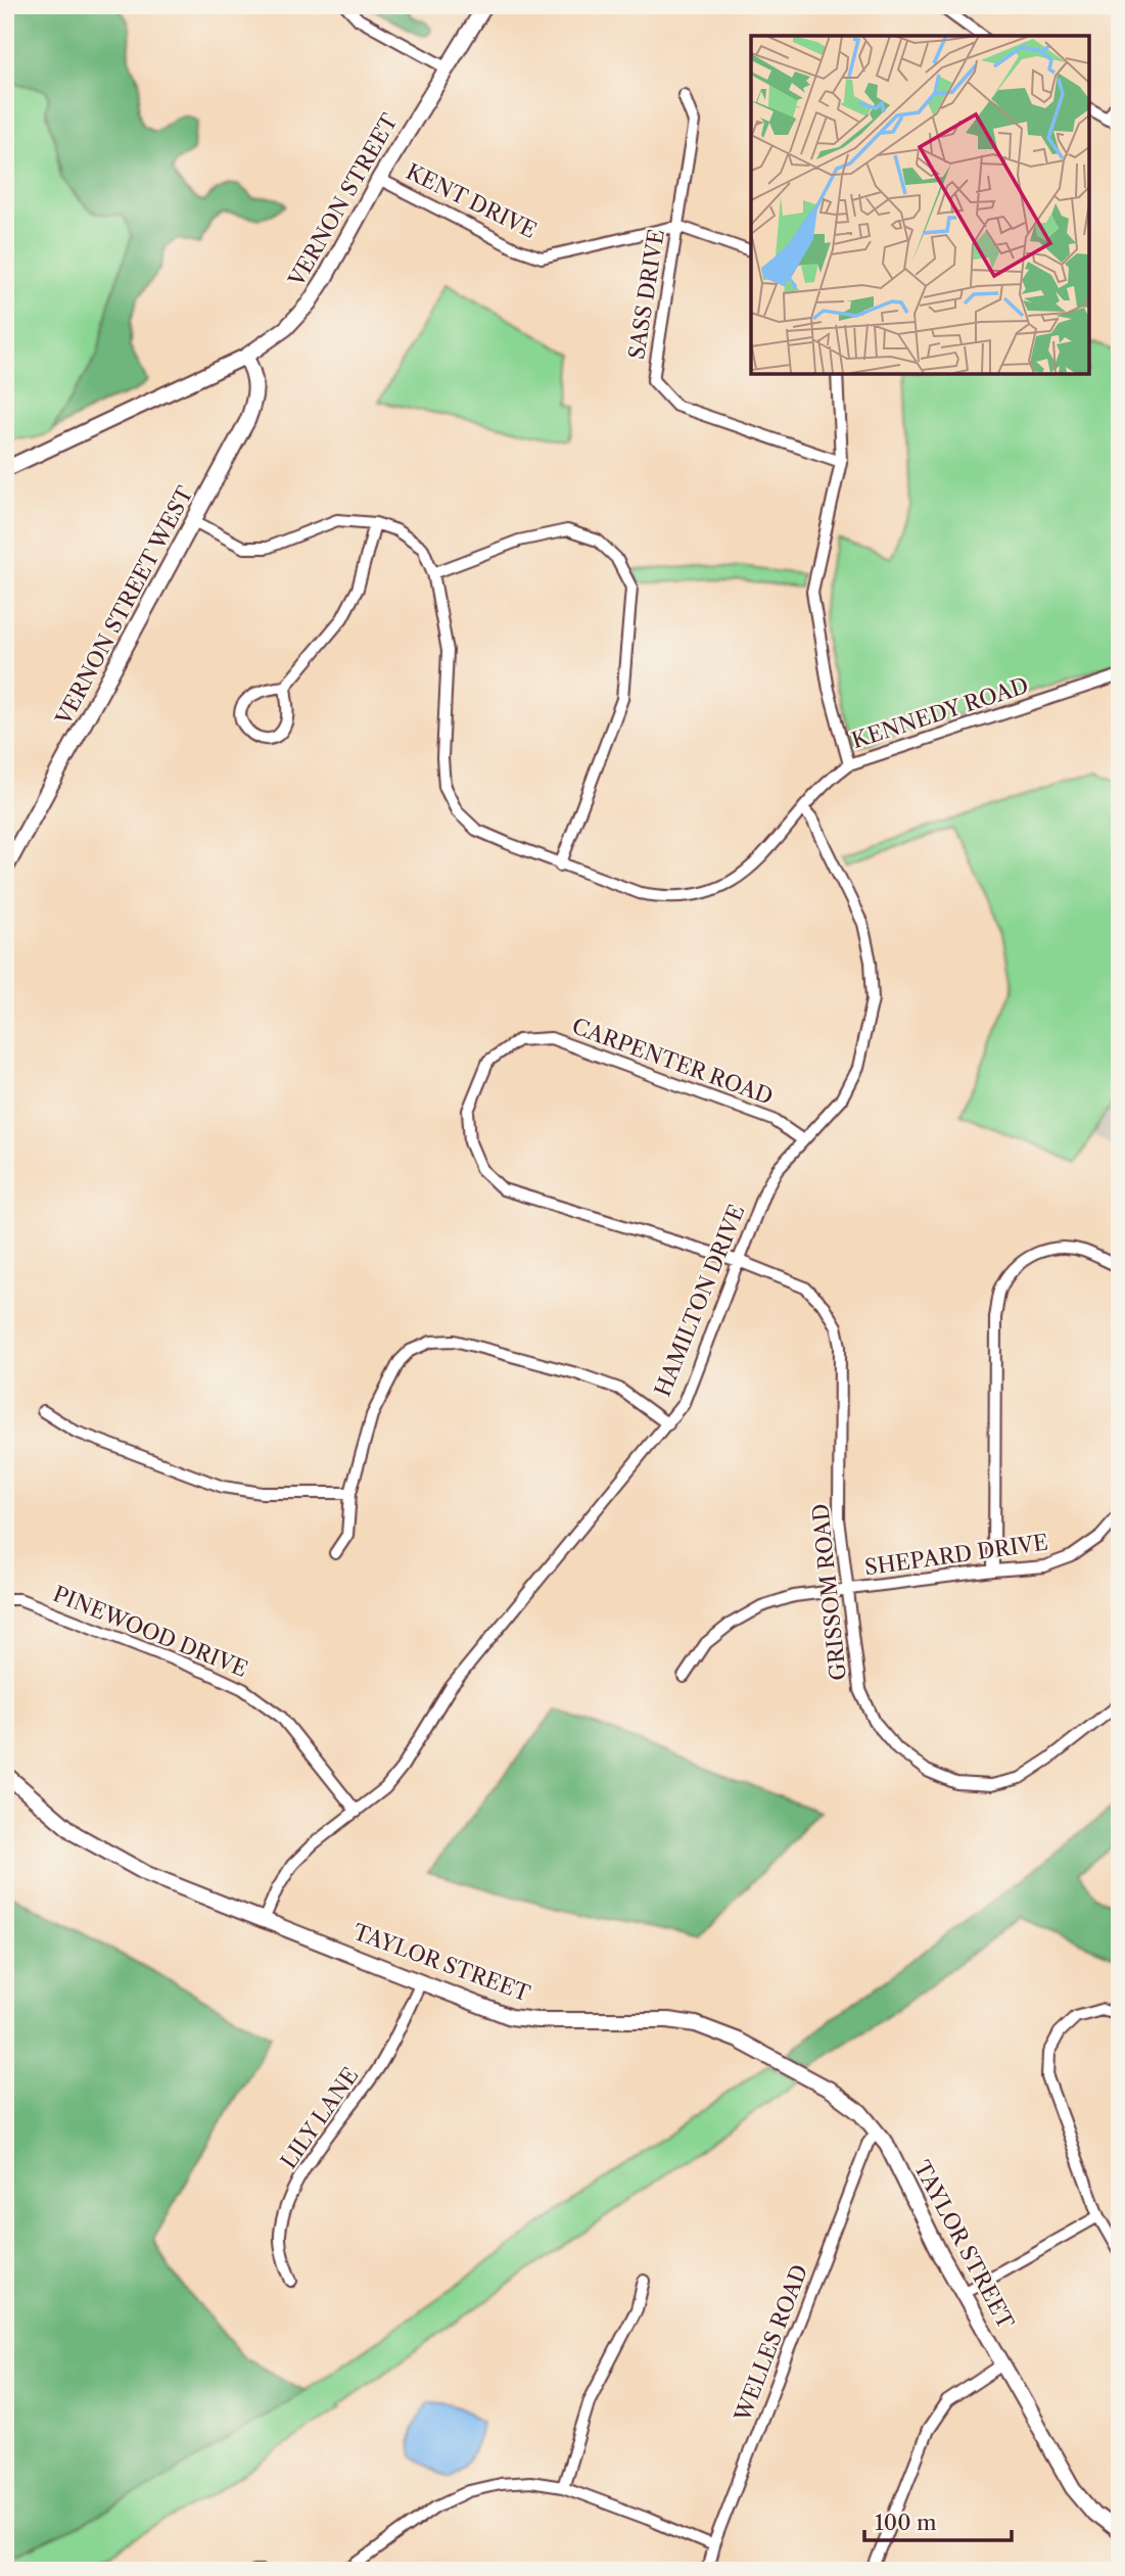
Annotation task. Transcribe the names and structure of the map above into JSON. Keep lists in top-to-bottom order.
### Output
{
  "streets": {
    "street": [
      "VERNON STREET",
      "KENT DRIVE",
      "SASS DRIVE",
      "VERNON STREET WEST",
      "KENNEDY ROAD",
      "CARPENTER ROAD",
      "HAMILTON DRIVE",
      "SHEPARD DRIVE",
      "GRISSOM ROAD",
      "PINEWOOD DRIVE",
      "TAYLOR STREET",
      "LILY LANE",
      "WELLES ROAD"
    ]
  },
  "crossings": [
    ["VERNON STREET", "KENT DRIVE"],
    ["VERNON STREET", "VERNON STREET WEST"],
    ["KENT DRIVE", "SASS DRIVE"],
    ["VERNON STREET WEST", "KENNEDY ROAD"],
    ["KENNEDY ROAD", "HAMILTON DRIVE"],
    ["CARPENTER ROAD", "HAMILTON DRIVE"],
    ["CARPENTER ROAD", "GRISSOM ROAD"],
    ["HAMILTON DRIVE", "GRISSOM ROAD"],
    ["HAMILTON DRIVE", "PINEWOOD DRIVE"],
    ["HAMILTON DRIVE", "TAYLOR STREET"],
    ["SHEPARD DRIVE", "GRISSOM ROAD"],
    ["TAYLOR STREET", "LILY LANE"],
    ["TAYLOR STREET", "WELLES ROAD"]
  ],
  "scale_bar": "100 m"
}
